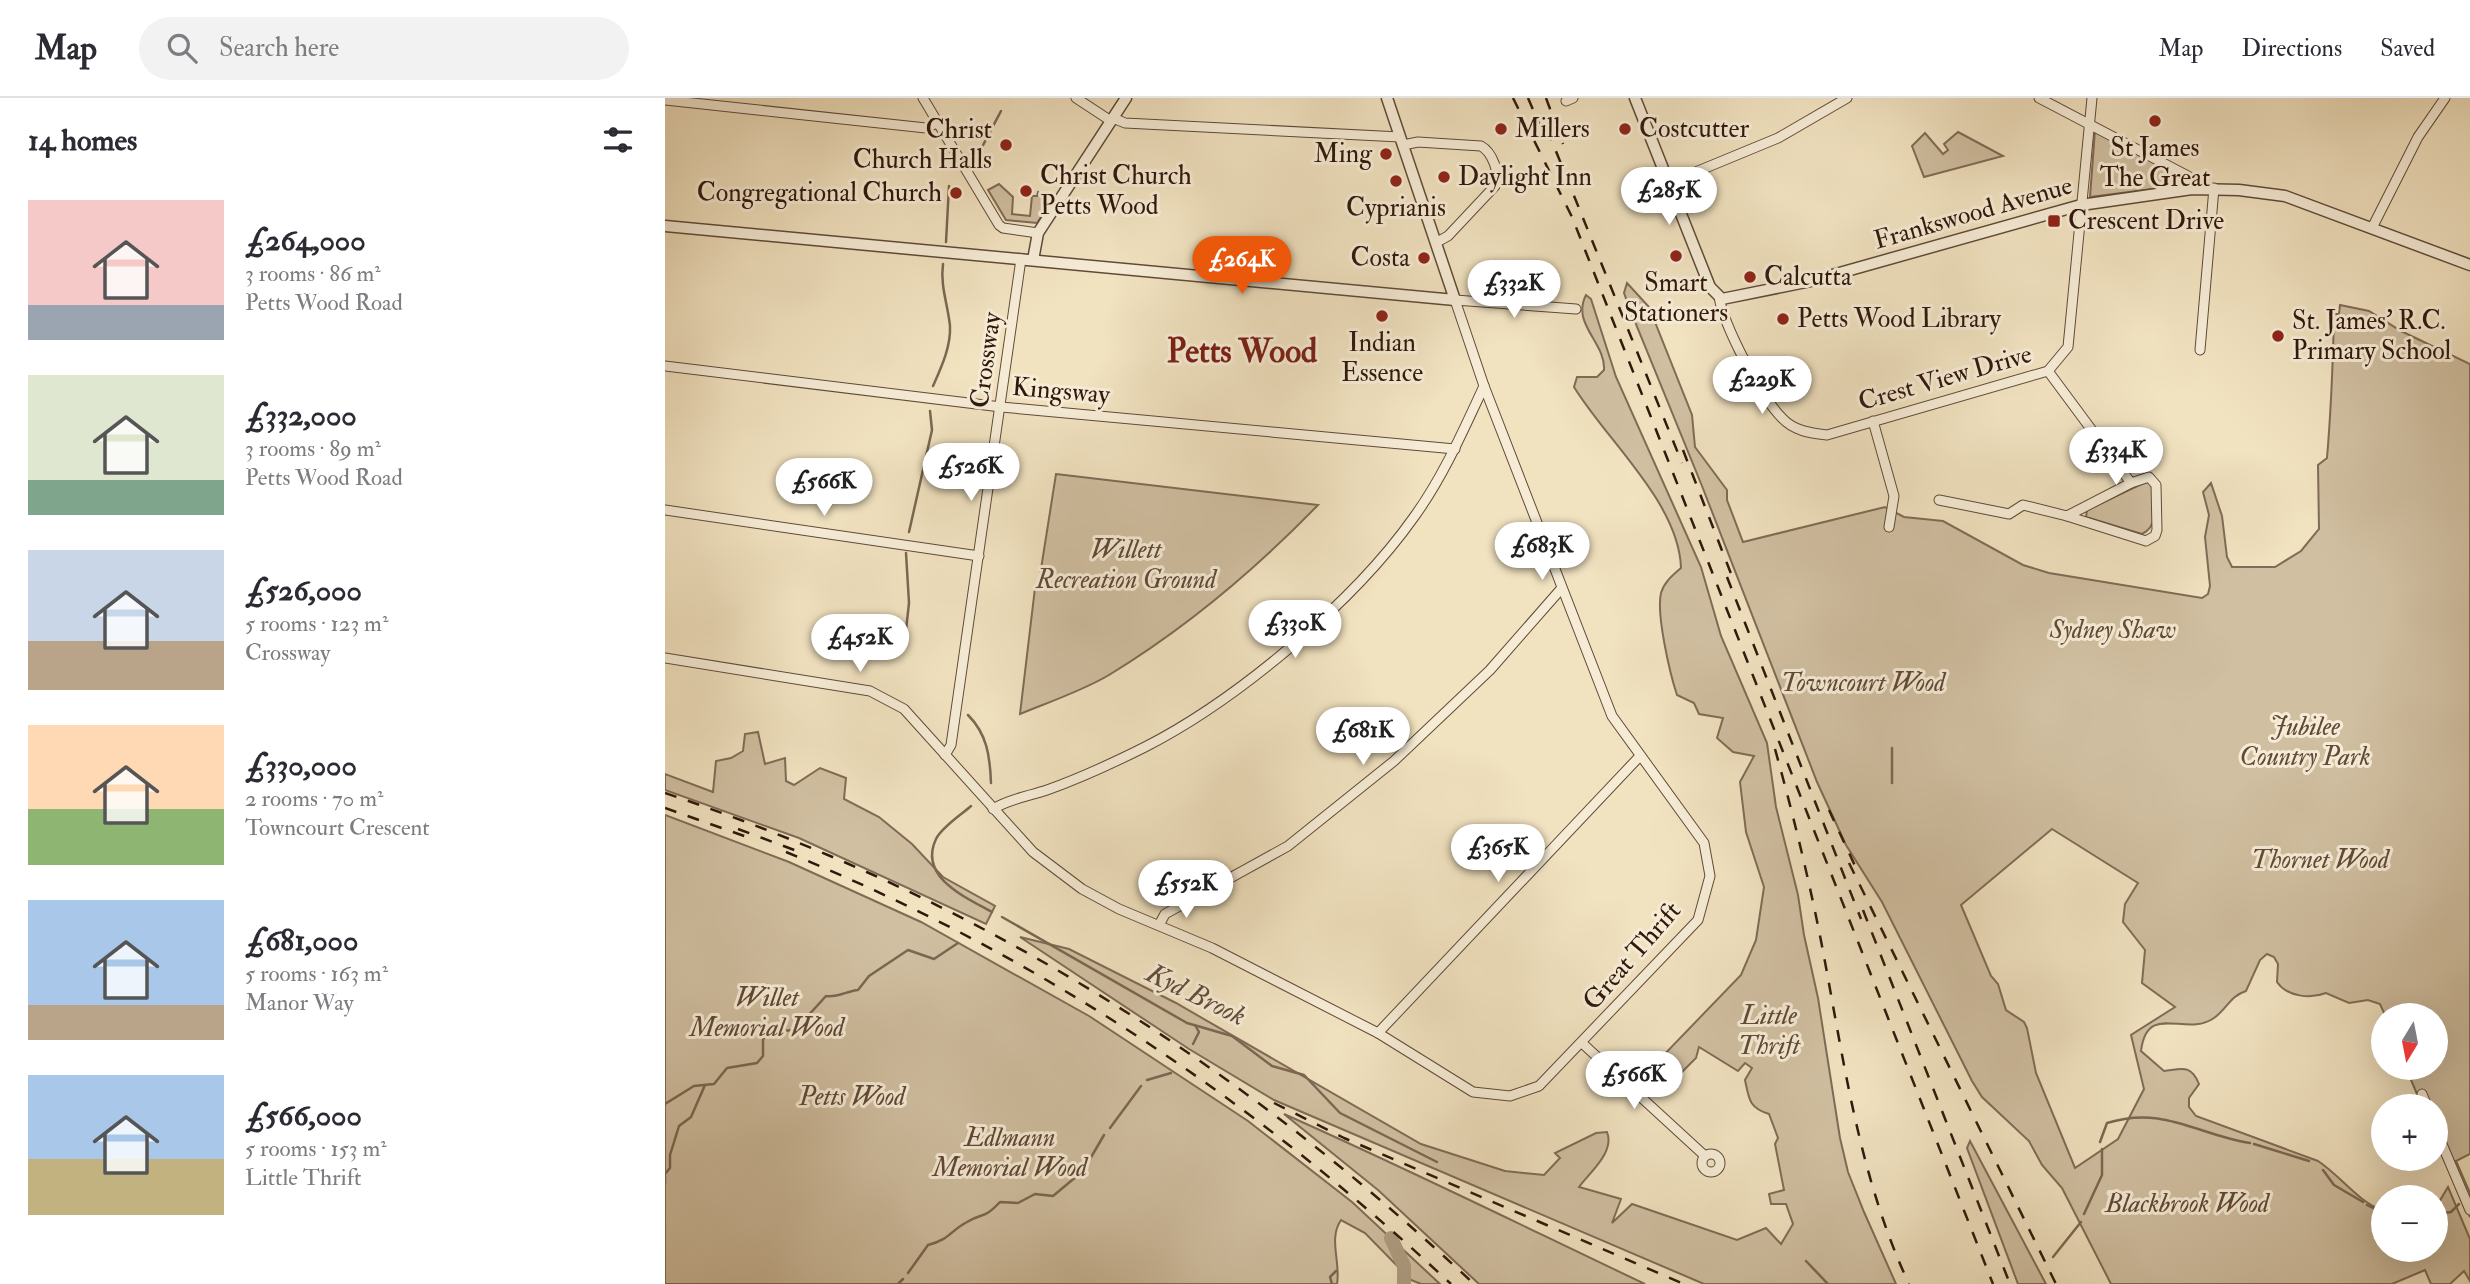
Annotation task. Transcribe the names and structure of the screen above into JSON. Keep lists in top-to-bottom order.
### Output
{
  "streets": {
    "street": [
      "Frankswood Avenue",
      "Crossway",
      "Crest View Drive",
      "Kingsway",
      "Great Thrift"
    ]
  },
  "crossings": [
    ["Frankswood Avenue", "Crest View Drive"],
    ["Crossway", "Kingsway"],
    ["Crossway", "Great Thrift"]
  ],
  "districts": ["Petts Wood"],
  "water": ["Kyd Brook"],
  "parks": [
    "Willett Recreation Ground",
    "Sydney Shaw",
    "Towncourt Wood",
    "Jubilee Country Park",
    "Thornet Wood",
    "Willet Memorial Wood",
    "Little Thrift",
    "Petts Wood",
    "Edlmann Memorial Wood",
    "Blackbrook Wood"
  ],
  "places": {
    "other": [
      "St James The Great",
      "Millers",
      "Costcutter",
      "Christ Church Halls",
      "Ming",
      "Daylight Inn",
      "Cyprianis",
      "Christ Church Petts Wood",
      "Congregational Church",
      "Smart Stationers",
      "Costa",
      "Calcutta",
      "Indian Essence",
      "Petts Wood Library",
      "St. James' R.C. Primary School"
    ],
    "transit": ["Crescent Drive"]
  },
  "north": "bottom",
  "page": {
    "header": "Map",
    "search": "Search here",
    "nav": ["Map", "Directions", "Saved"],
    "heading": "14 homes",
    "price": [
      "£285K",
      "£264K",
      "£332K",
      "£229K",
      "£334K",
      "£526K",
      "£566K",
      "£683K",
      "£330K",
      "£452K",
      "£681K",
      "£365K",
      "£552K",
      "£566K"
    ],
    "list": [
      {
        "name": "£264,000",
        "note": "3 rooms · 86 m² · Petts Wood Road"
      },
      {
        "name": "£332,000",
        "note": "3 rooms · 89 m² · Petts Wood Road"
      },
      {
        "name": "£526,000",
        "note": "5 rooms · 123 m² · Crossway"
      },
      {
        "name": "£330,000",
        "note": "2 rooms · 70 m² · Towncourt Crescent"
      },
      {
        "name": "£681,000",
        "note": "5 rooms · 163 m² · Manor Way"
      },
      {
        "name": "£566,000",
        "note": "5 rooms · 153 m² · Little Thrift"
      }
    ],
    "map_buttons": ["+", "−"]
  }
}
